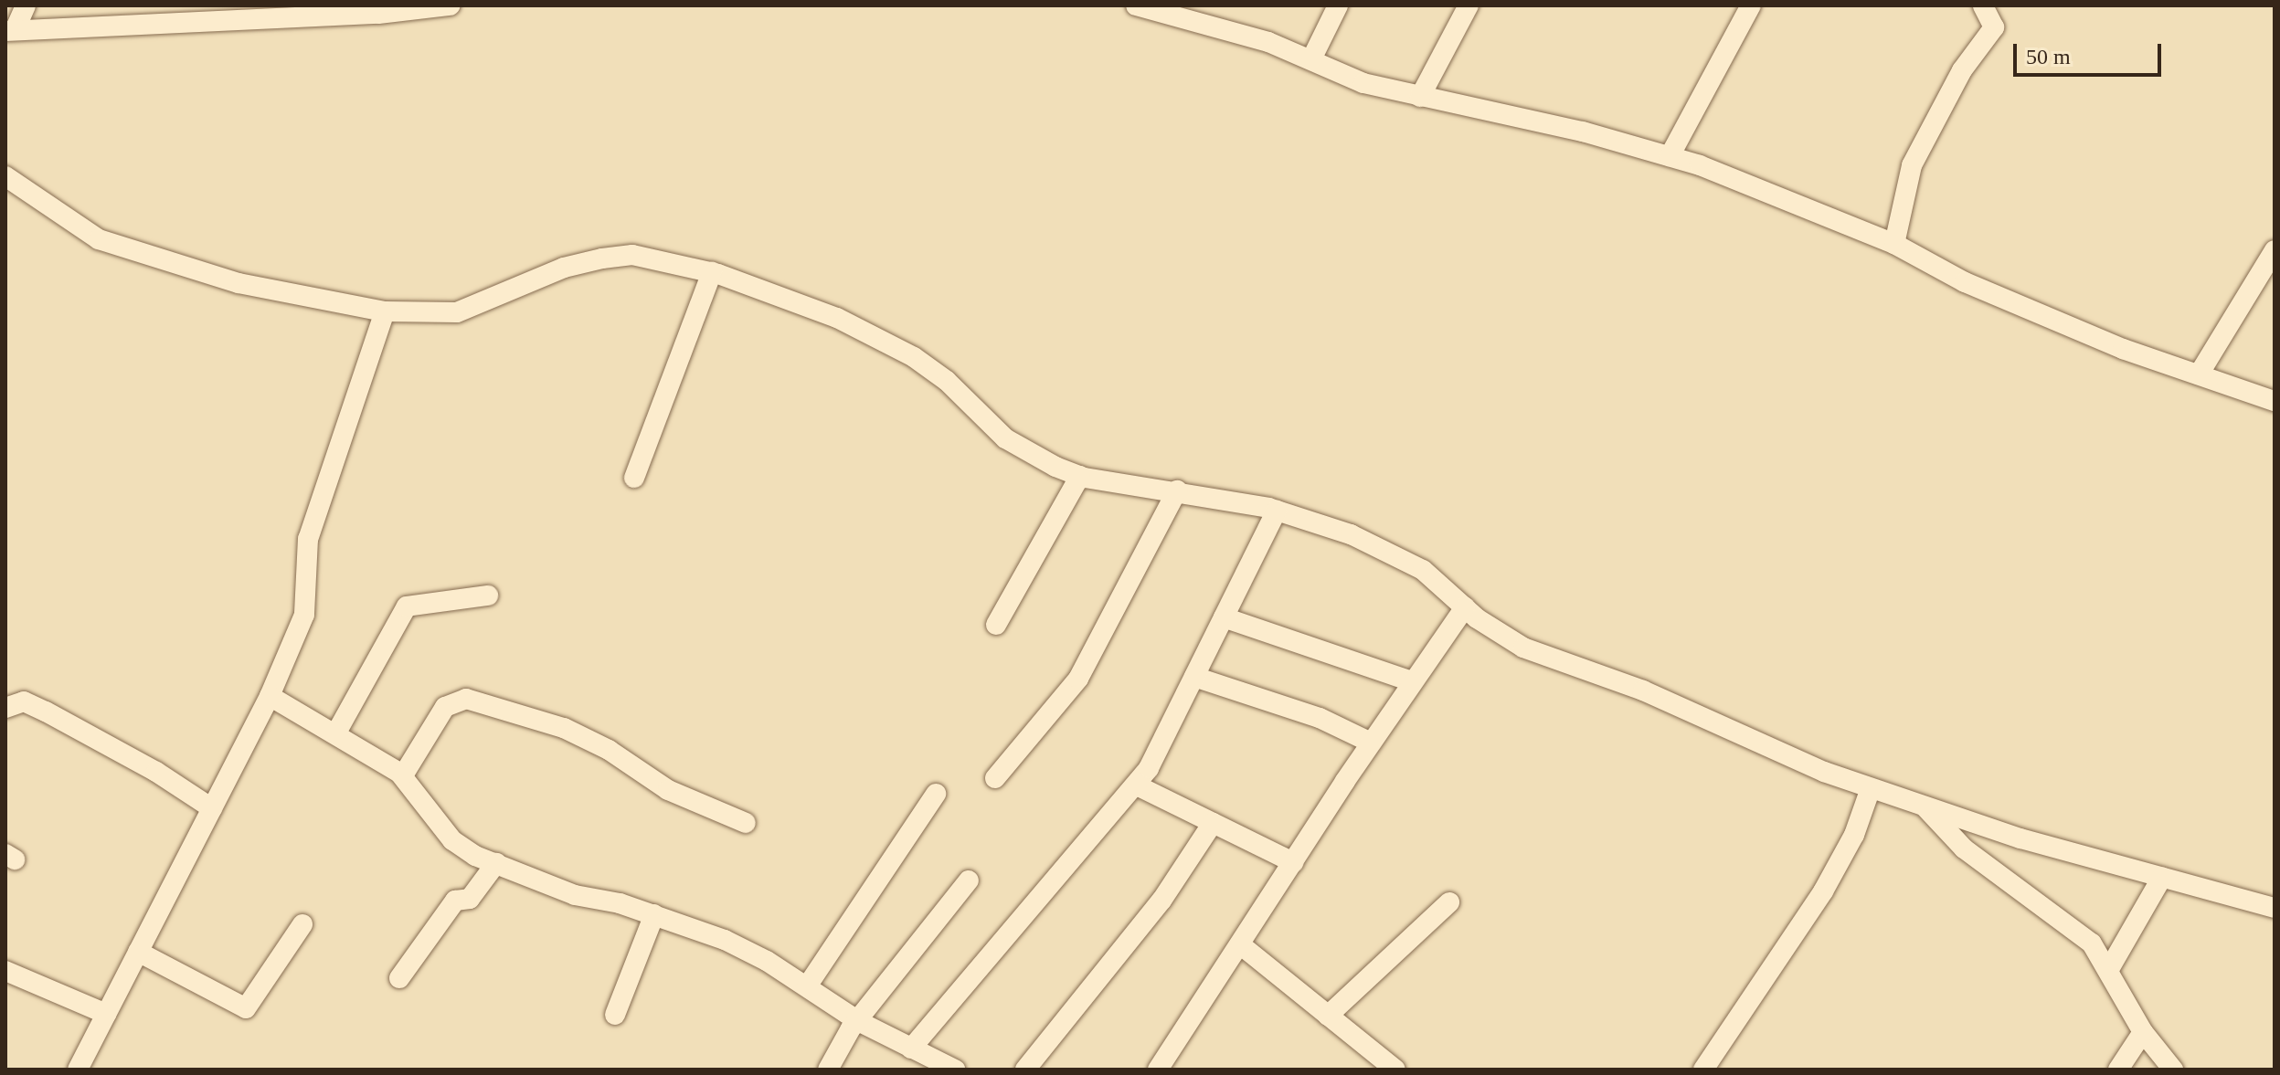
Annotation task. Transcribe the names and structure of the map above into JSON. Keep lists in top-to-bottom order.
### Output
{
  "scale_bar": "50 m"
}
